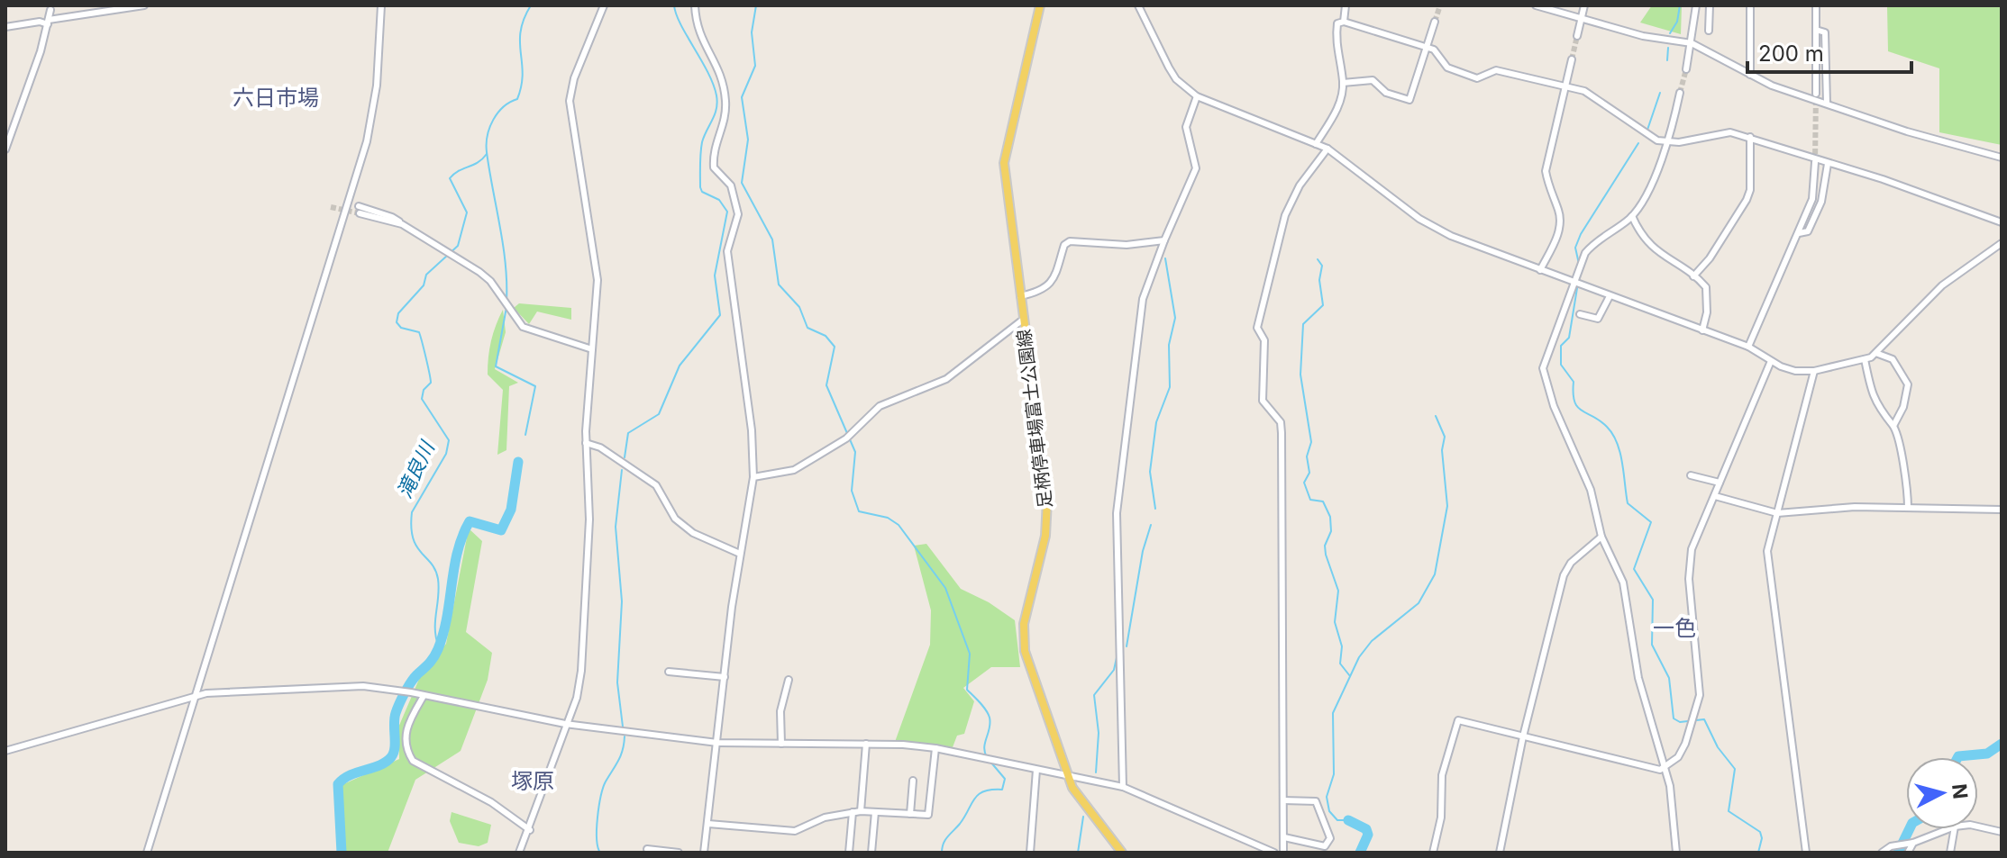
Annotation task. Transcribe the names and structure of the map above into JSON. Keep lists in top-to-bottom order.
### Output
{
  "streets": {
    "main road": ["足柄停車場富士公園線"]
  },
  "districts": ["六日市場", "一色", "塚原"],
  "water": ["滝良川"],
  "scale_bar": "200 m",
  "north": "right"
}
